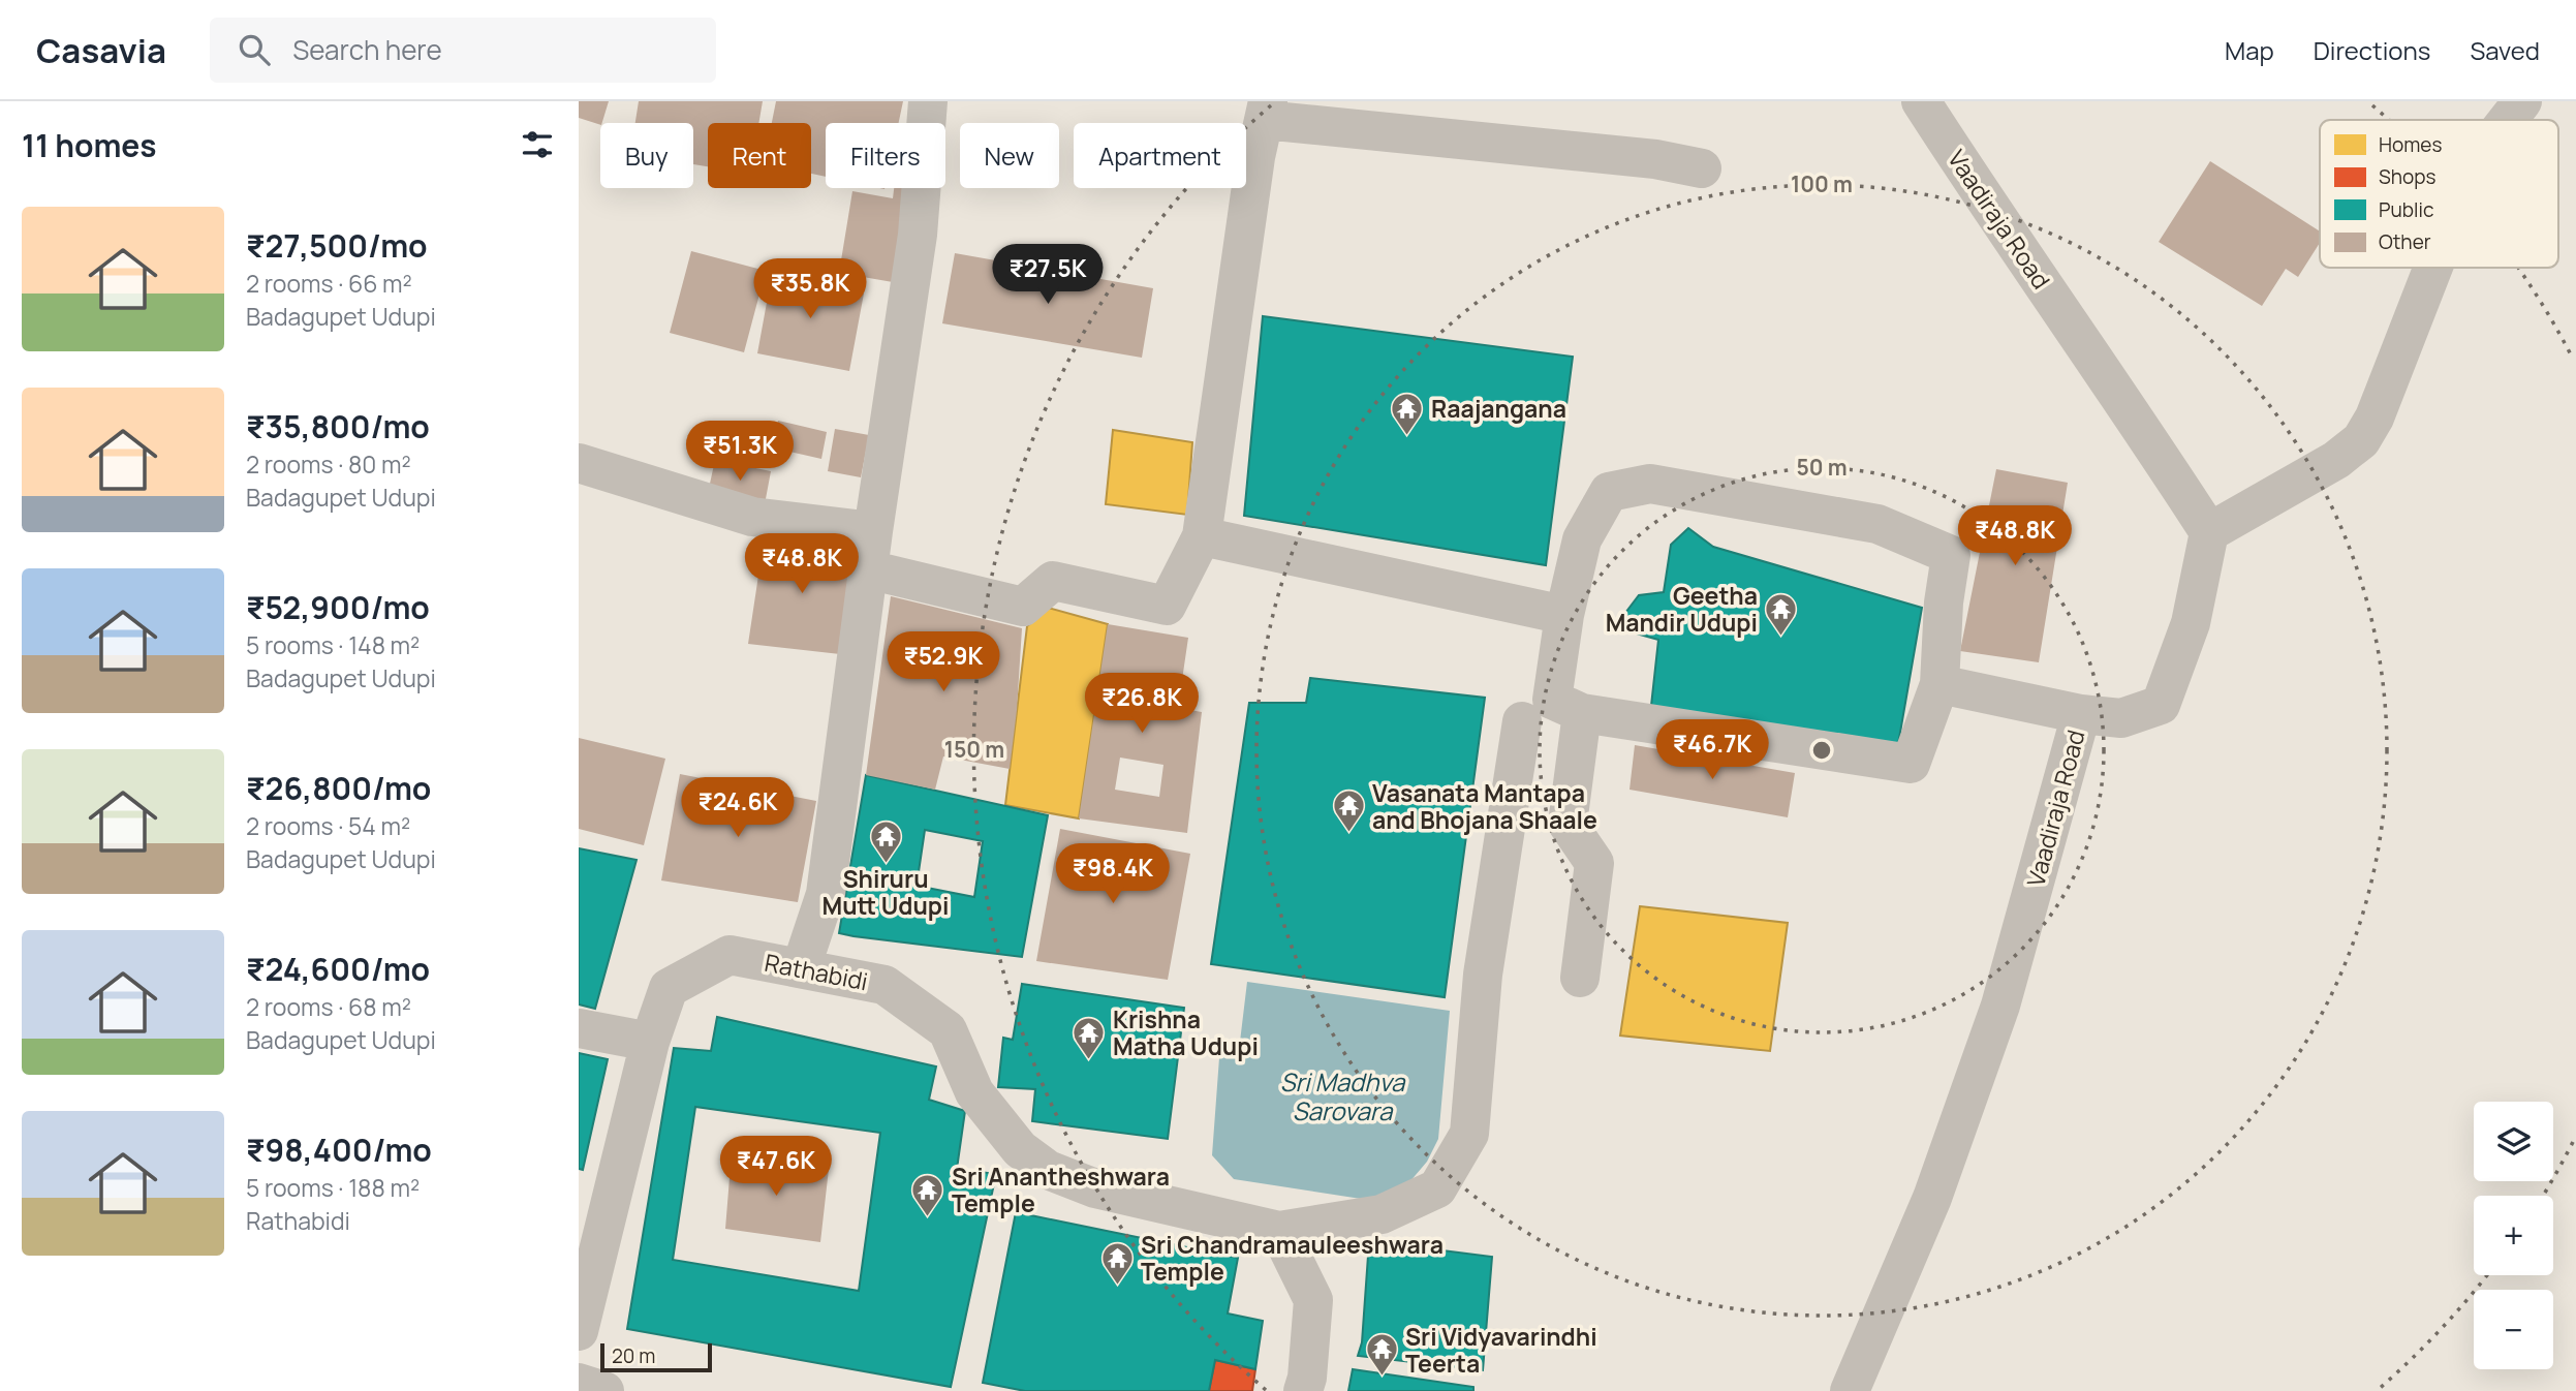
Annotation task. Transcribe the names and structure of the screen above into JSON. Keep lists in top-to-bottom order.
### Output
{
  "streets": {
    "street": ["Vaadiraja Road", "Rathabidi"]
  },
  "water": ["Sri Madhva Sarovara"],
  "places": {
    "temple": [
      "Raajangana",
      "Geetha Mandir Udupi",
      "Vasanata Mantapa and Bhojana Shaale",
      "Shiruru Mutt Udupi",
      "Krishna Matha Udupi",
      "Sri Anantheshwara Temple",
      "Sri Chandramauleeshwara Temple",
      "Sri Vidyavarindhi Teerta"
    ]
  },
  "legend": [
    "Homes",
    "Shops",
    "Public",
    "Other"
  ],
  "scale_bar": "20 m",
  "page": {
    "header": "Casavia",
    "search": "Search here",
    "nav": ["Map", "Directions", "Saved"],
    "heading": "11 homes",
    "chip": [
      "Buy",
      "Rent",
      "Filters",
      "New",
      "Apartment"
    ],
    "list": [
      {
        "name": "₹27,500/mo",
        "note": "2 rooms · 66 m² · Badagupet Udupi"
      },
      {
        "name": "₹35,800/mo",
        "note": "2 rooms · 80 m² · Badagupet Udupi"
      },
      {
        "name": "₹52,900/mo",
        "note": "5 rooms · 148 m² · Badagupet Udupi"
      },
      {
        "name": "₹26,800/mo",
        "note": "2 rooms · 54 m² · Badagupet Udupi"
      },
      {
        "name": "₹24,600/mo",
        "note": "2 rooms · 68 m² · Badagupet Udupi"
      },
      {
        "name": "₹98,400/mo",
        "note": "5 rooms · 188 m² · Rathabidi"
      }
    ],
    "price": [
      "₹27.5K",
      "₹35.8K",
      "₹51.3K",
      "₹48.8K",
      "₹48.8K",
      "₹52.9K",
      "₹26.8K",
      "₹46.7K",
      "₹24.6K",
      "₹98.4K",
      "₹47.6K"
    ],
    "map_buttons": ["+", "−"],
    "scale": "20 m"
  },
  "rings": ["100 m", "50 m", "150 m"]
}
